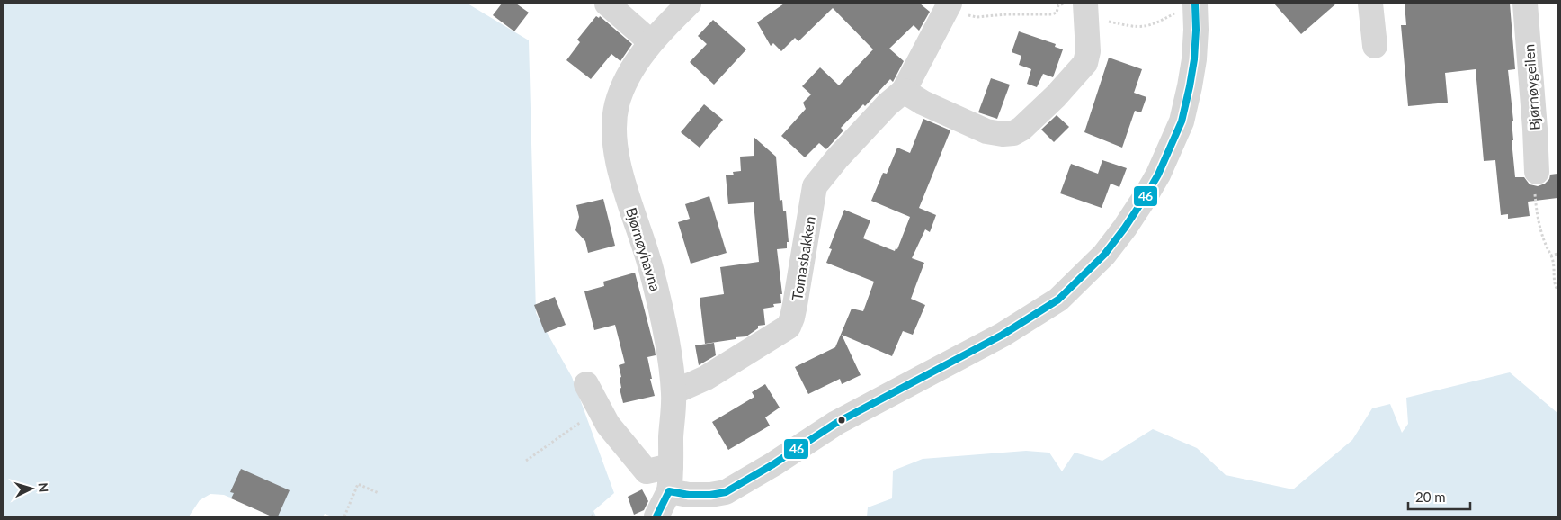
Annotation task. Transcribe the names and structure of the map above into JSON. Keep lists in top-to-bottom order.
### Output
{
  "streets": {
    "street": ["Bjørnøygeilen", "Bjørnøyhavna", "Tomasbakken"]
  },
  "crossings": [
    ["Bjørnøyhavna", "Tomasbakken"]
  ],
  "lines": ["transit line 46"],
  "scale_bar": "20 m",
  "north": "right"
}
